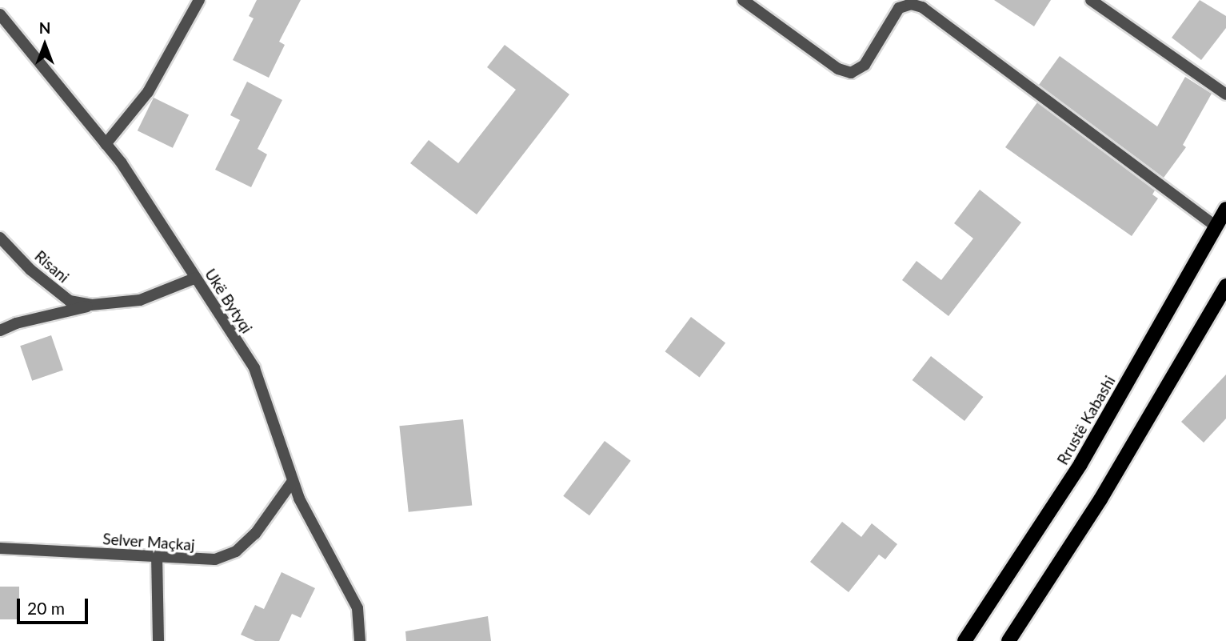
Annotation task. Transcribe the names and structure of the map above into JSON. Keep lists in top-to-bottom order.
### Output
{
  "streets": {
    "main road": ["Rrustë Kabashi"],
    "street": ["Risani", "Ukë Bytyqi", "Selver Maçkaj"]
  },
  "crossings": [
    ["Risani", "Ukë Bytyqi"],
    ["Ukë Bytyqi", "Selver Maçkaj"]
  ],
  "scale_bar": "20 m",
  "north": "top"
}
